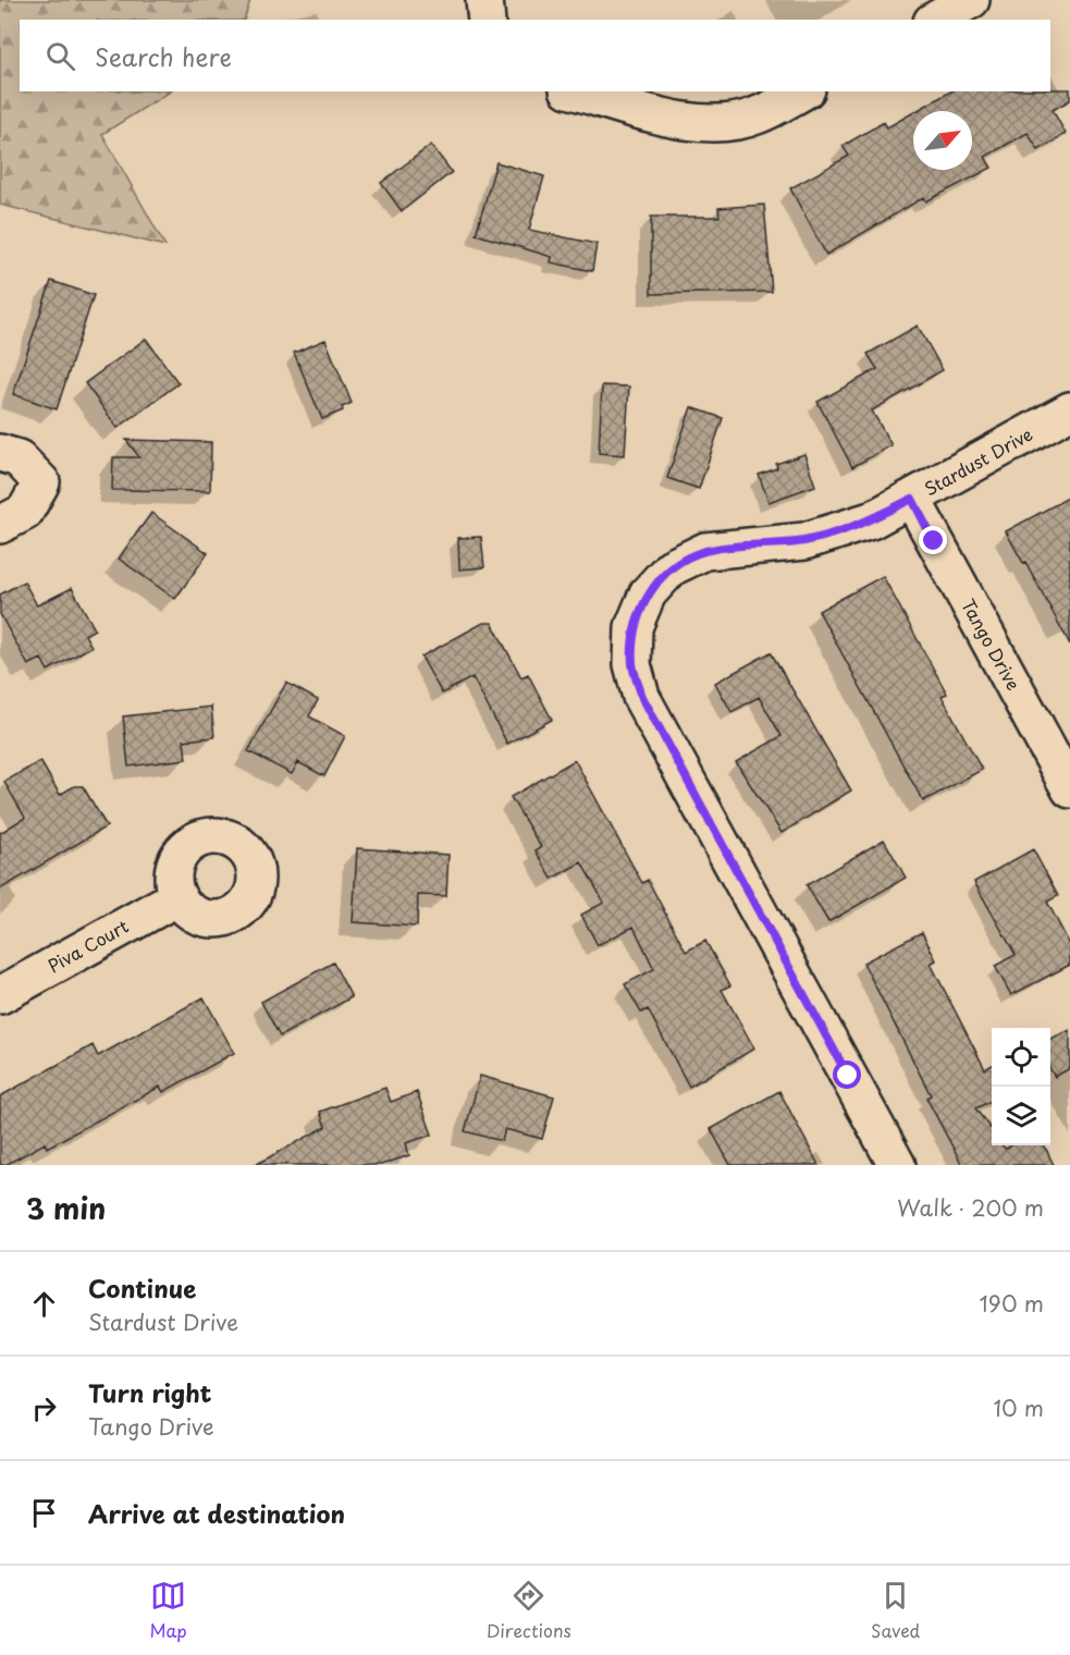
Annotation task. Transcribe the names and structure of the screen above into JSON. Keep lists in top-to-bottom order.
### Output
{
  "streets": {
    "street": ["Stardust Drive", "Tango Drive", "Piva Court"]
  },
  "crossings": [
    ["Stardust Drive", "Tango Drive"]
  ],
  "north": "top right",
  "page": {
    "search": "Search here",
    "heading": ["3 min", "Walk · 200 m"],
    "list": [
      ["Continue", "Stardust Drive", "190 m"],
      ["Turn right", "Tango Drive", "10 m"],
      "Arrive at destination"
    ],
    "nav": ["Map", "Directions", "Saved"]
  }
}
